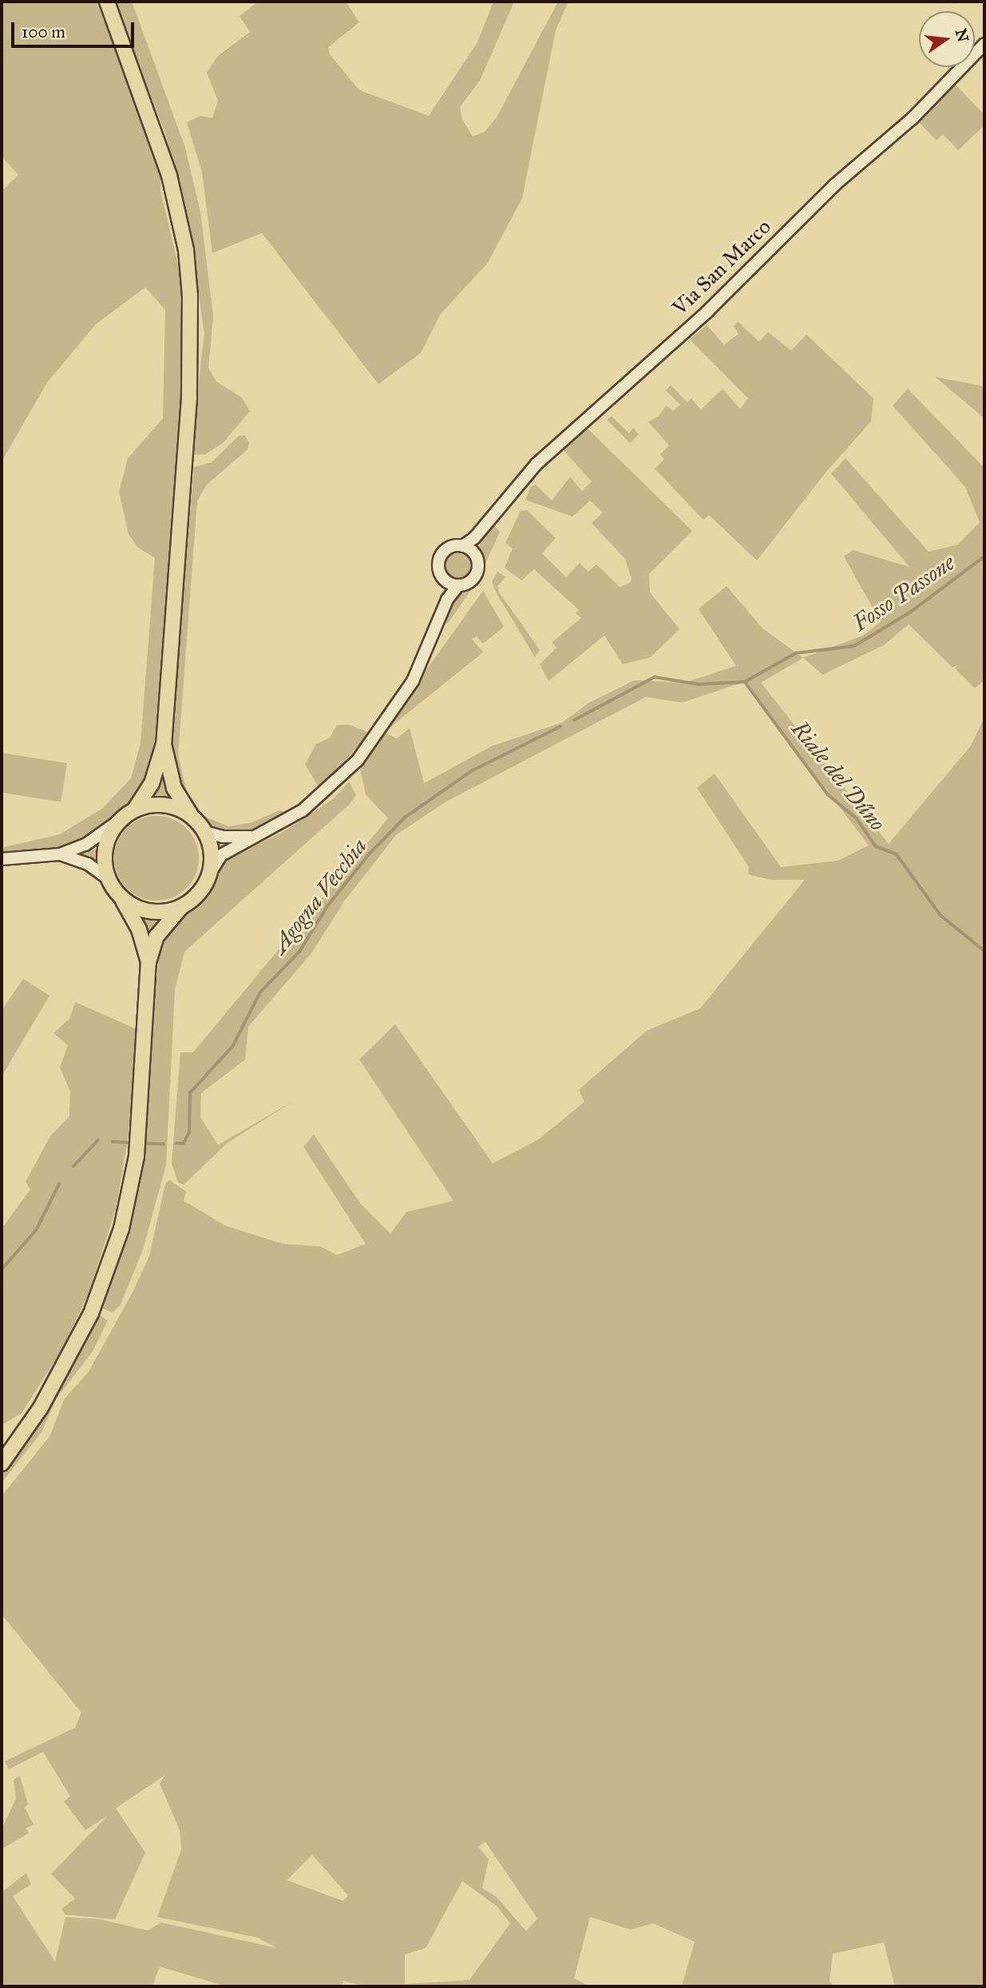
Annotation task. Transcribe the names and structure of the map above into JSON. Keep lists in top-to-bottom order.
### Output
{
  "streets": {
    "street": ["Via San Marco"]
  },
  "water": ["Fosso Passone", "Riale del Dűno", "Agogna Vecchia"],
  "scale_bar": "100 m",
  "north": "right"
}
